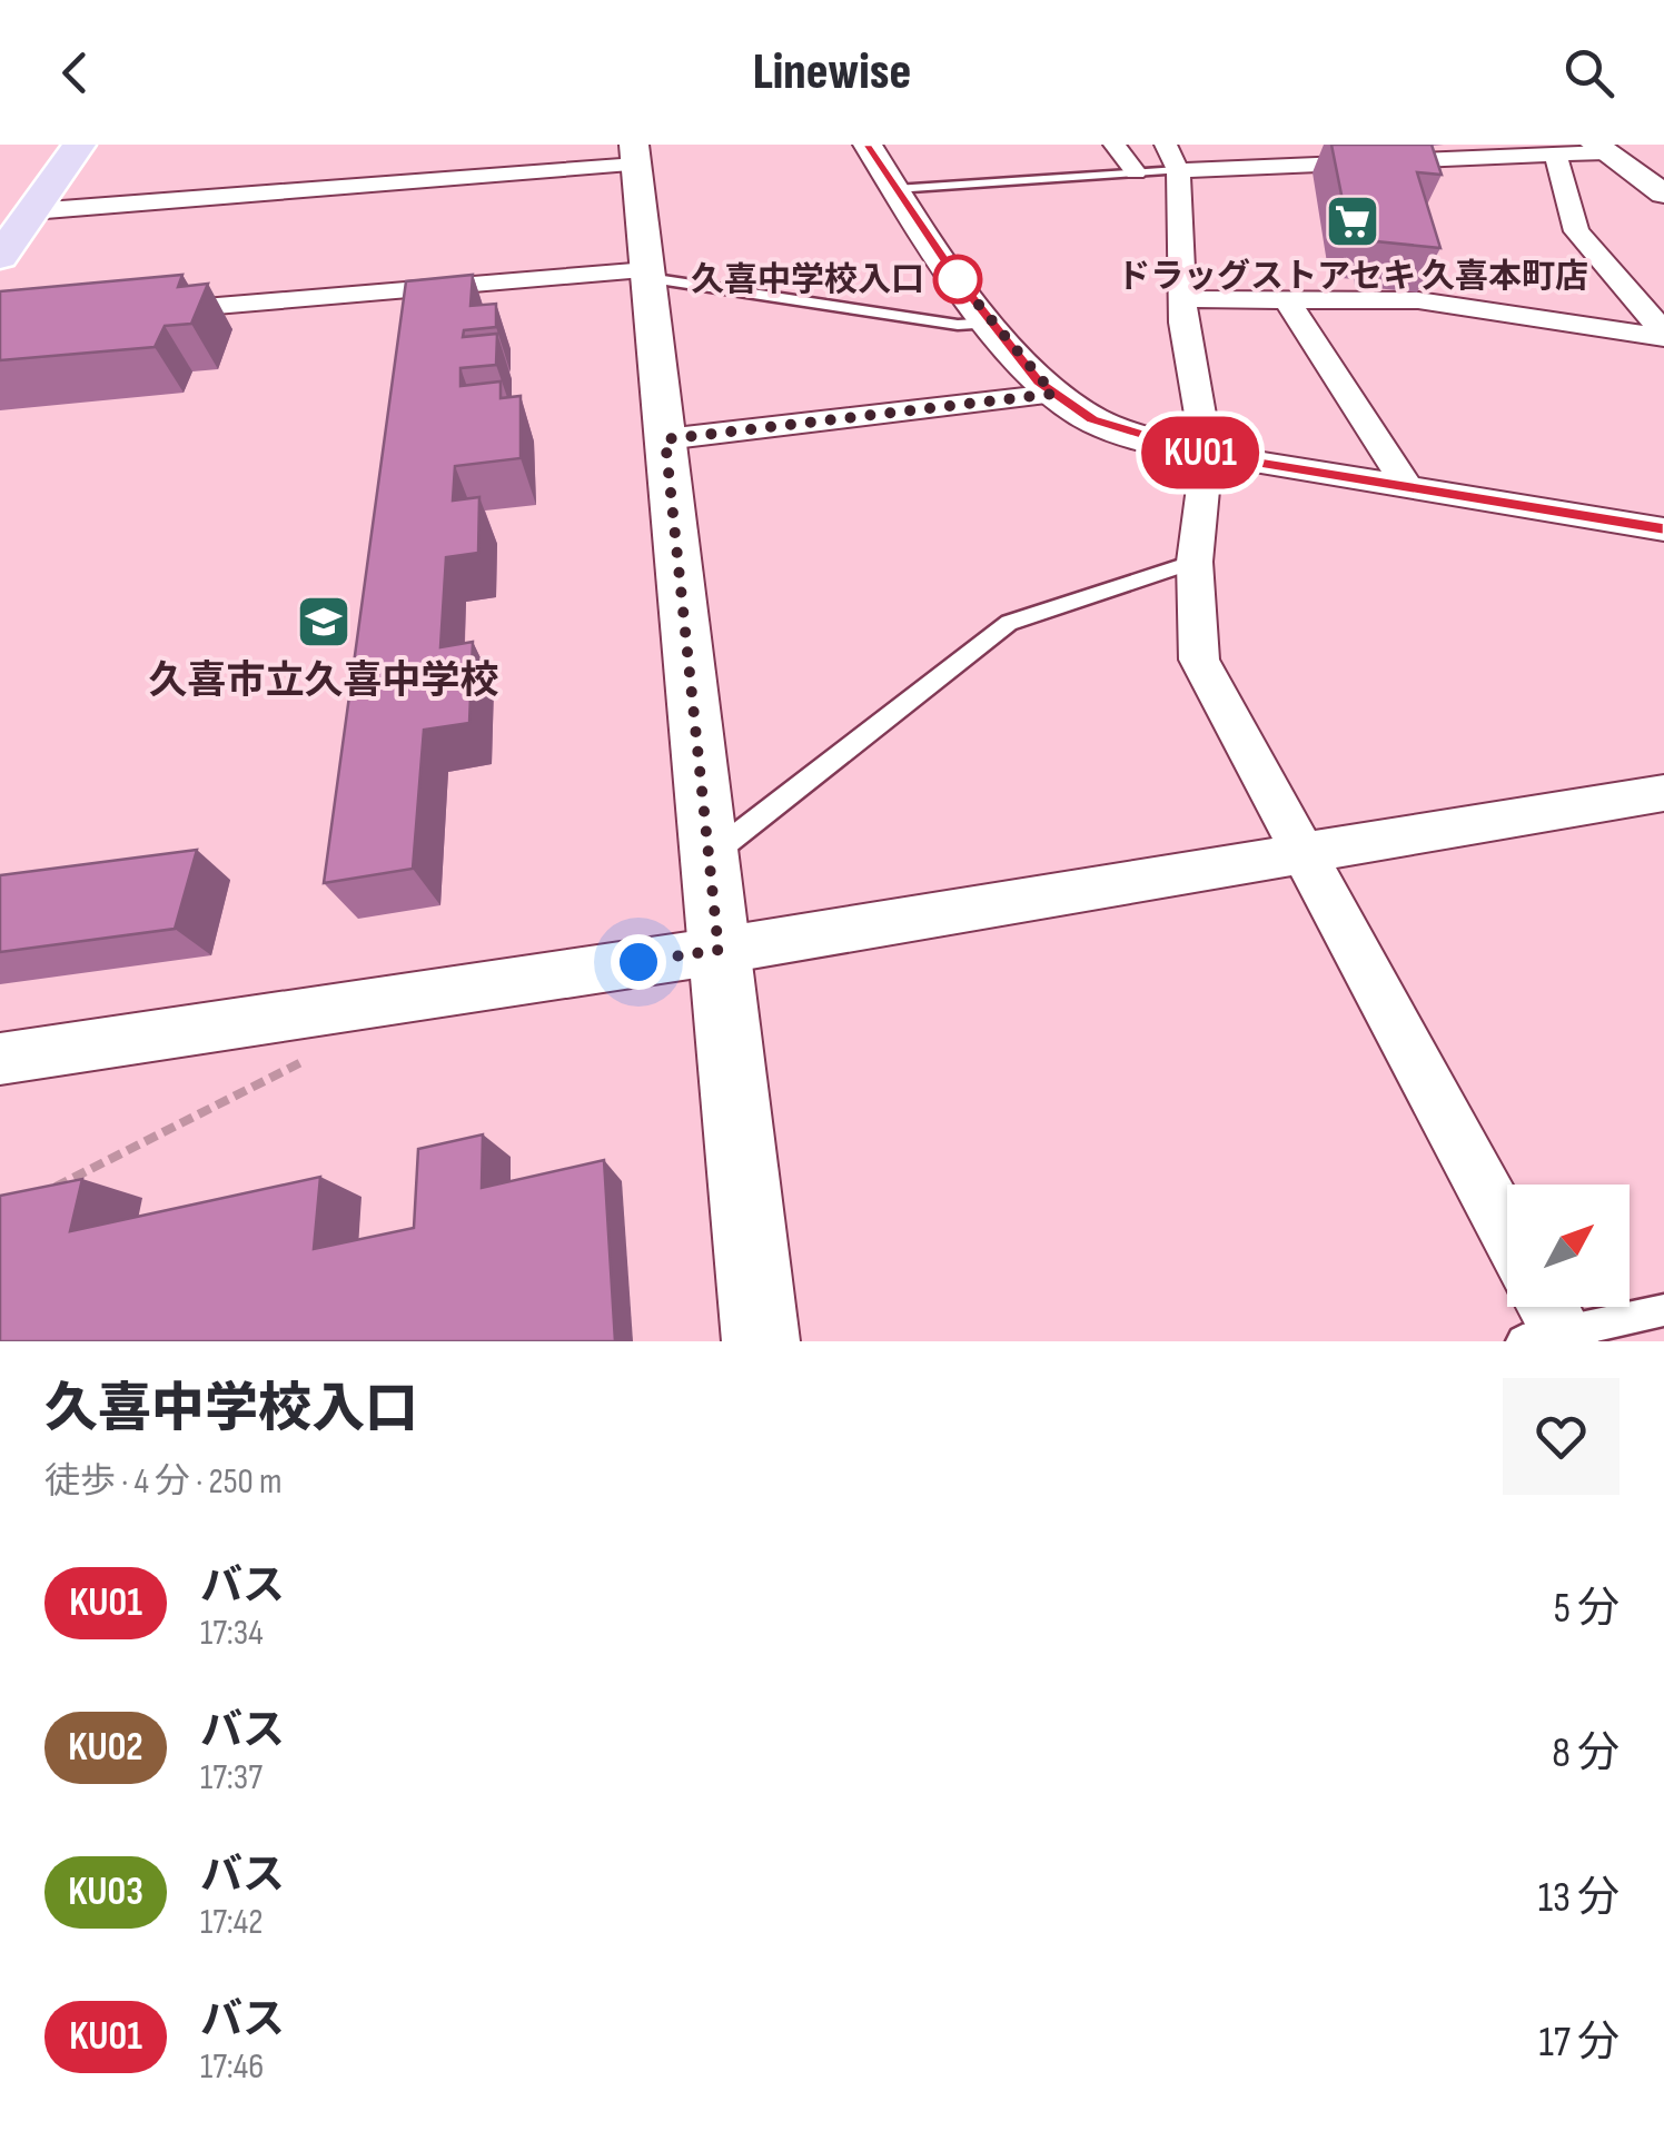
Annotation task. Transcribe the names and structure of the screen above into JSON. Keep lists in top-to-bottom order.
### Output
{
  "places": {
    "supermarket": ["ドラッグストアセキ 久喜本町店"],
    "other": ["久喜中学校入口"],
    "school or university": ["久喜市立久喜中学校"]
  },
  "lines": ["bus line KU01"],
  "north": "top right",
  "page": {
    "header": "Linewise",
    "on_map": "KU01",
    "heading": ["久喜中学校入口", "徒歩 · 4 分 · 250 m"],
    "list": [
      {
        "mark": "KU01",
        "name": "バス",
        "note": "17:34",
        "value": "5 分"
      },
      {
        "mark": "KU02",
        "name": "バス",
        "note": "17:37",
        "value": "8 分"
      },
      {
        "mark": "KU03",
        "name": "バス",
        "note": "17:42",
        "value": "13 分"
      },
      {
        "mark": "KU01",
        "name": "バス",
        "note": "17:46",
        "value": "17 分"
      }
    ]
  }
}
